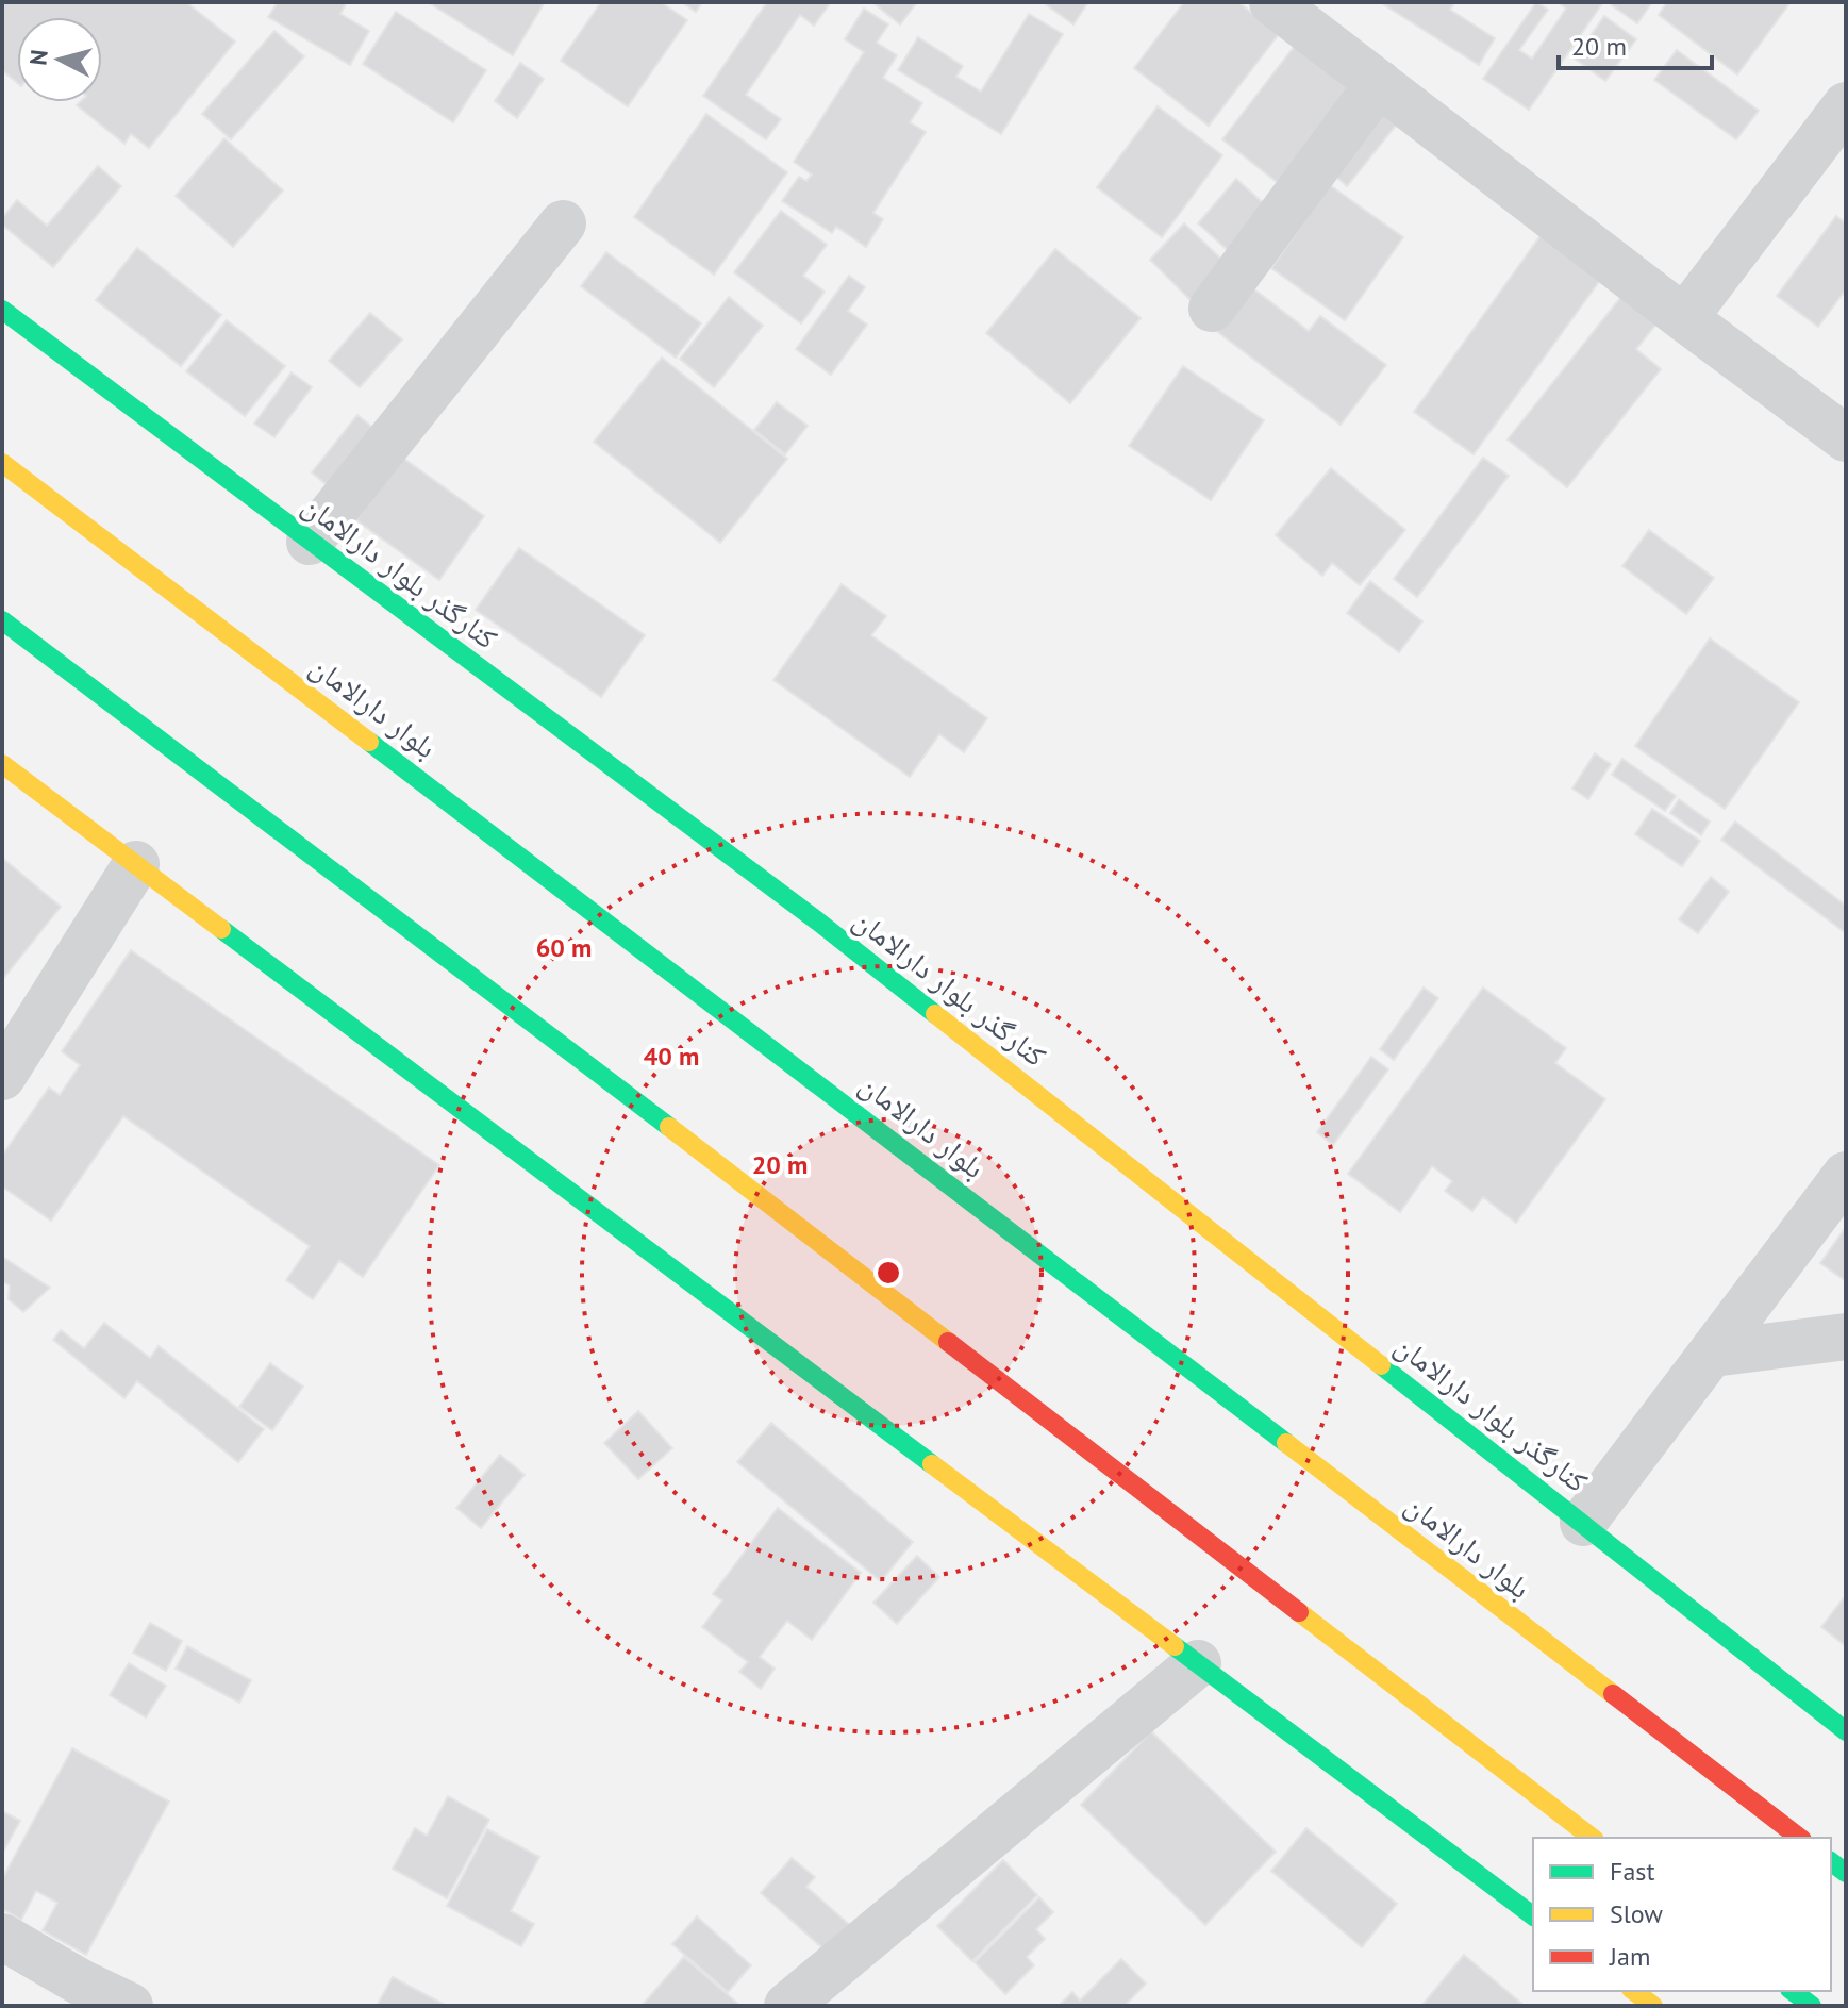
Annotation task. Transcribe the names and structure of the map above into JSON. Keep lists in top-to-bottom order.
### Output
{
  "streets": {
    "main road": ["کنارگذر بلوار دارالامان", "بلوار دارالامان"]
  },
  "legend": ["Fast", "Slow", "Jam"],
  "scale_bar": "20 m",
  "north": "left",
  "rings": ["60 m", "40 m", "20 m"]
}
